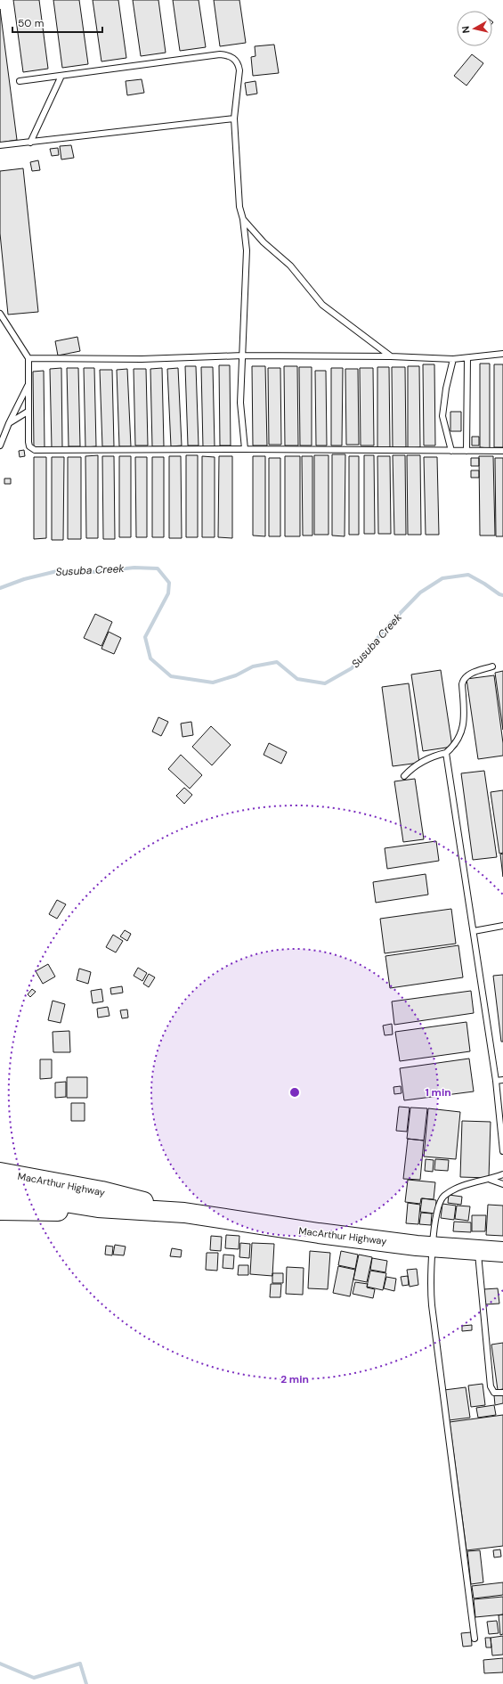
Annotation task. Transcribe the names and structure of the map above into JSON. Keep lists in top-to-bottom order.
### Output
{
  "streets": {
    "highway": ["MacArthur Highway"]
  },
  "water": ["Susuba Creek"],
  "scale_bar": "50 m",
  "north": "left",
  "rings": ["1 min", "2 min"]
}
